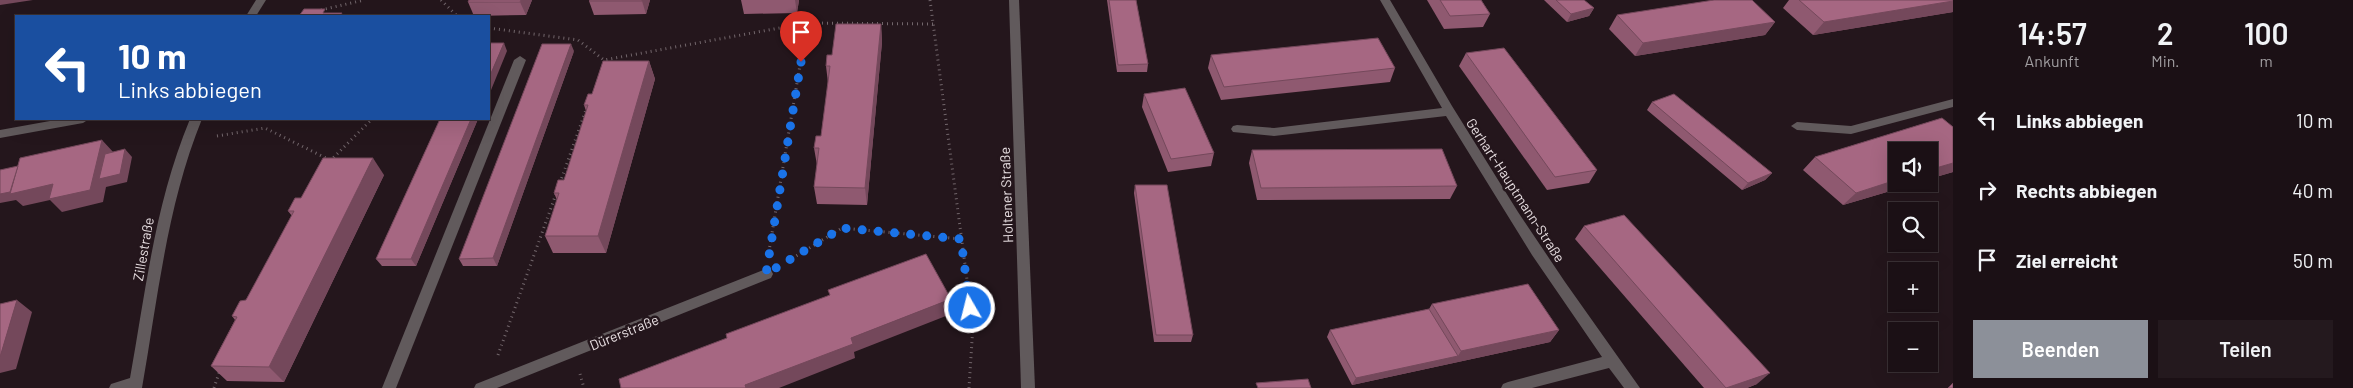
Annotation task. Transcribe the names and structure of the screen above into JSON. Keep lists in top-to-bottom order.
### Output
{
  "streets": {
    "street": [
      "Gerhart-Hauptmann-Straße",
      "Holtener Straße",
      "Zillestraße",
      "Dürerstraße"
    ]
  },
  "page": {
    "eta": [
      "14:57",
      "Ankunft",
      "2",
      "Min.",
      "100",
      "m"
    ],
    "turn": ["10 m", "Links abbiegen"],
    "list": [
      {
        "name": "Links abbiegen",
        "value": "10 m"
      },
      {
        "name": "Rechts abbiegen",
        "value": "40 m"
      },
      {
        "name": "Ziel erreicht",
        "value": "50 m"
      }
    ],
    "map_buttons": ["+", "−"],
    "buttons": ["Beenden", "Teilen"]
  }
}
